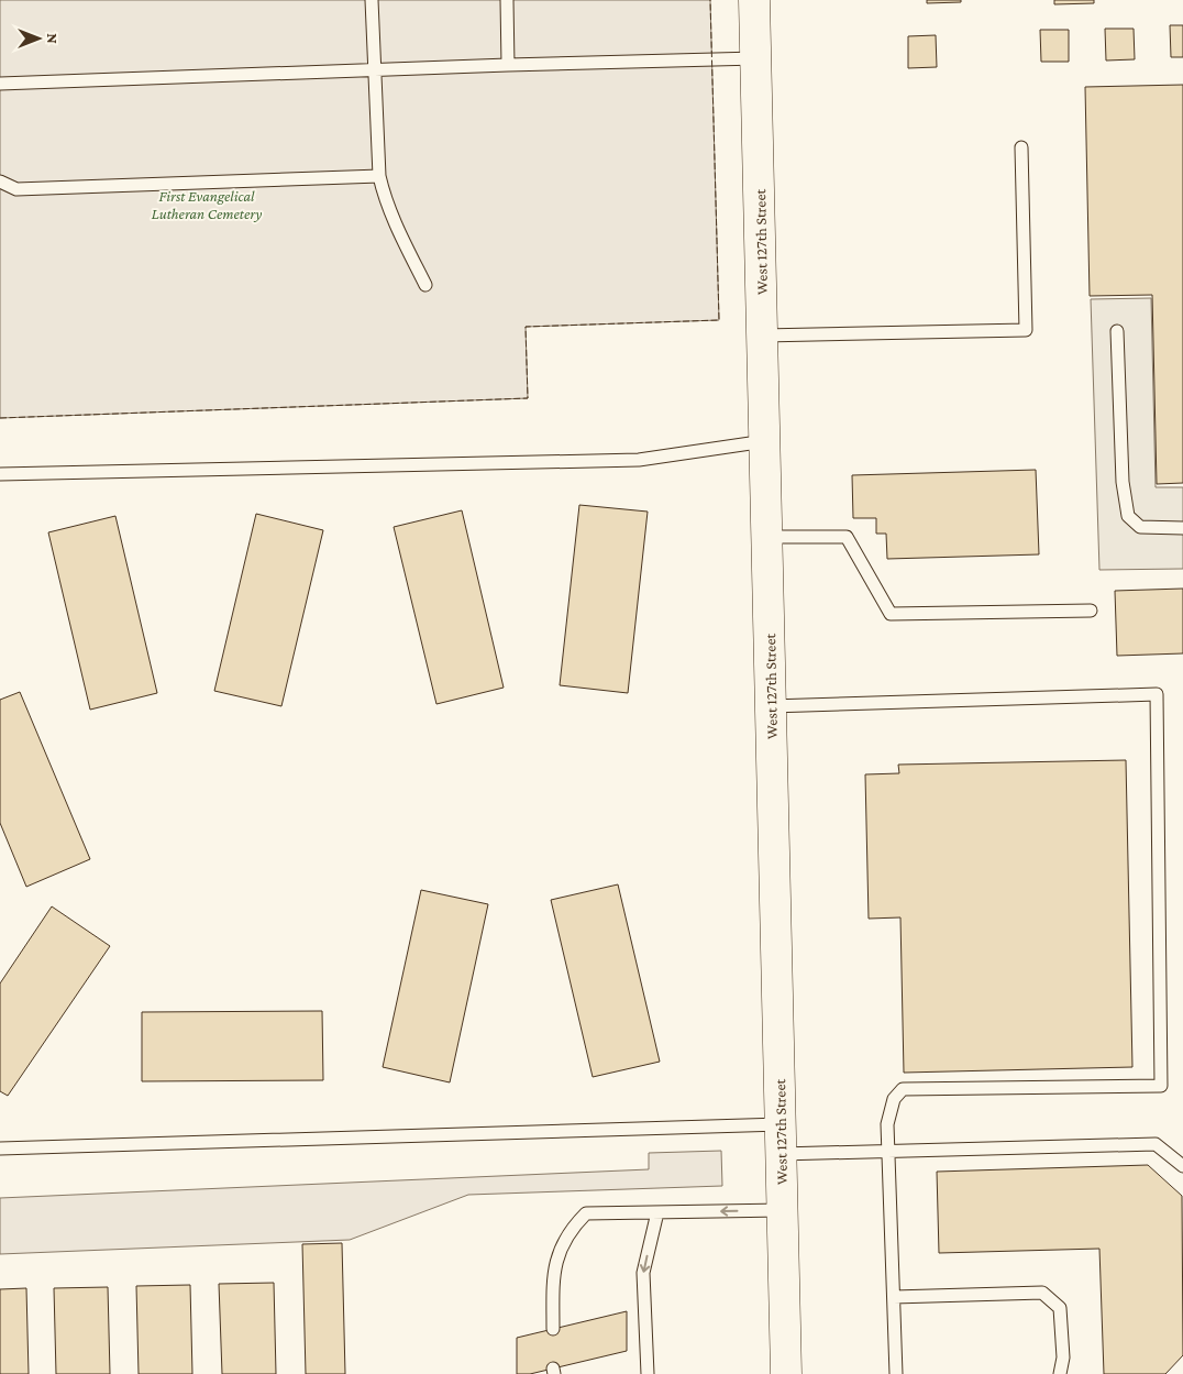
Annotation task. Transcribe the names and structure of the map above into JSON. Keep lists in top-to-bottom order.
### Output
{
  "streets": {
    "main road": ["West 127th Street"]
  },
  "parks": ["First Evangelical Lutheran Cemetery"],
  "north": "right"
}
